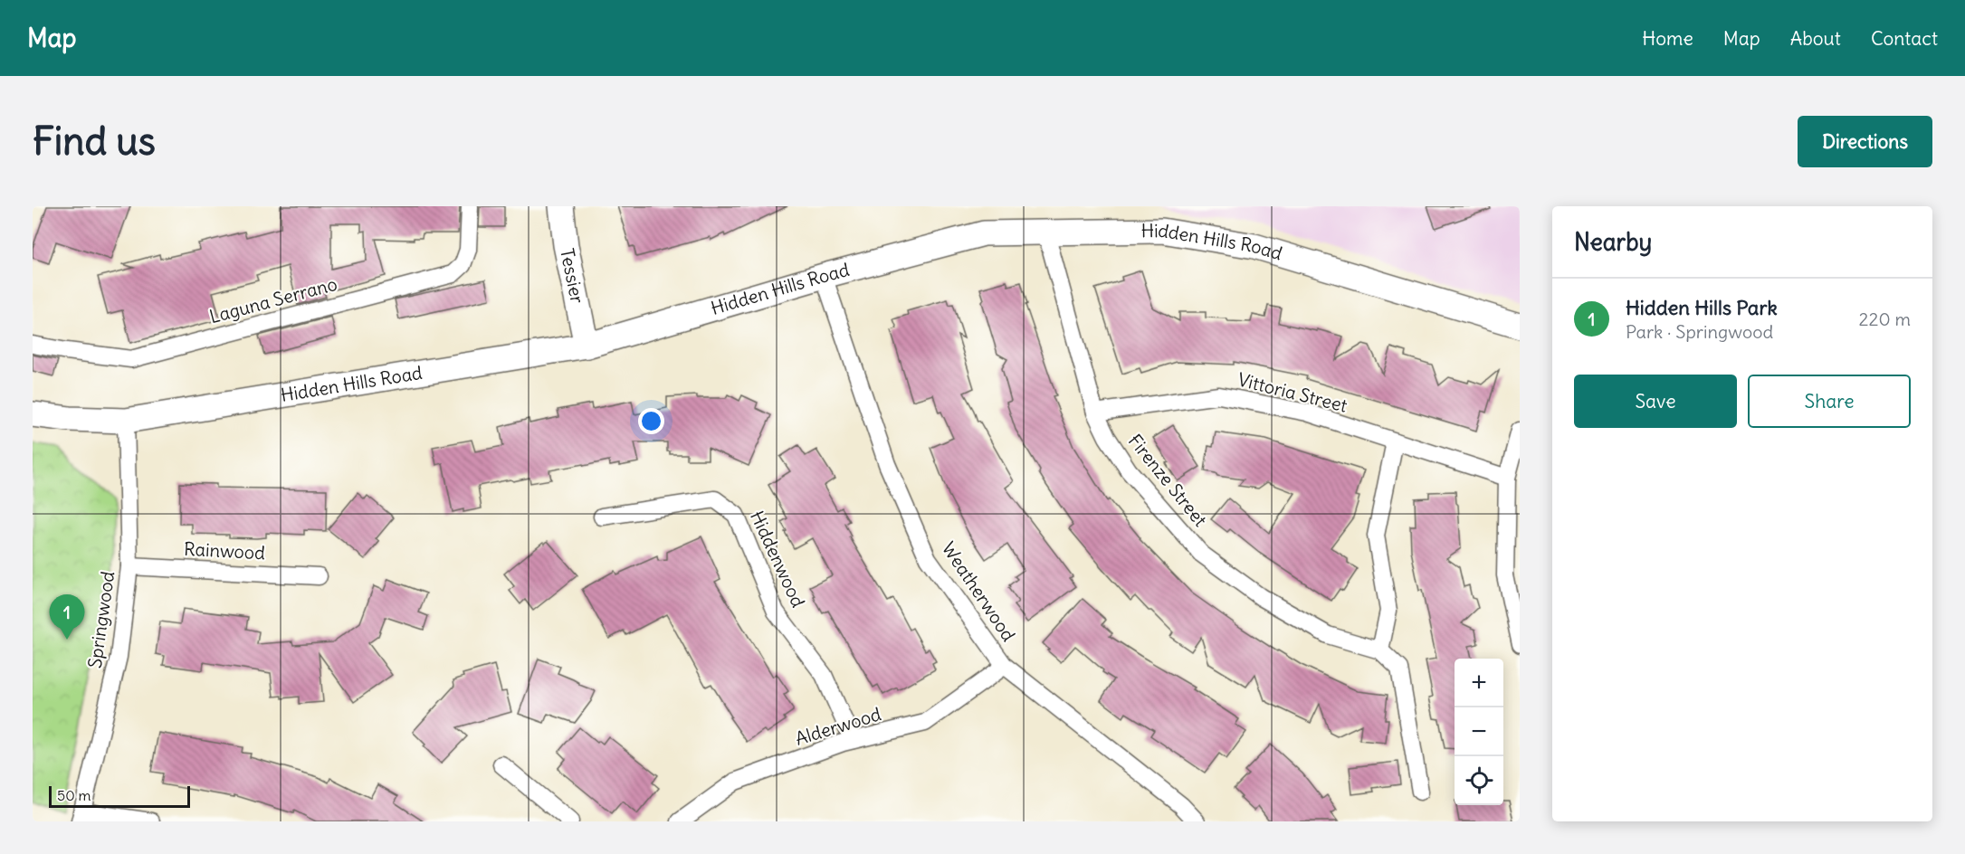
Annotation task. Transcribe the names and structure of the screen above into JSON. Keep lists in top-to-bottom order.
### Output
{
  "streets": {
    "street": [
      "Hidden Hills Road",
      "Tessier",
      "Laguna Serrano",
      "Vittoria Street",
      "Firenze Street",
      "Rainwood",
      "Hiddenwood",
      "Weatherwood",
      "Springwood",
      "Alderwood"
    ]
  },
  "crossings": [
    ["Hidden Hills Road", "Tessier"],
    ["Hidden Hills Road", "Firenze Street"],
    ["Hidden Hills Road", "Weatherwood"],
    ["Hidden Hills Road", "Springwood"],
    ["Vittoria Street", "Firenze Street"],
    ["Rainwood", "Springwood"],
    ["Hiddenwood", "Alderwood"],
    ["Weatherwood", "Alderwood"]
  ],
  "scale_bar": "50 m",
  "page": {
    "header": "Map",
    "nav": [
      "Home",
      "Map",
      "About",
      "Contact"
    ],
    "buttons": [
      "Directions",
      ["Save", "Share"]
    ],
    "title": "Find us",
    "heading": "Nearby",
    "list": [
      {
        "mark": "1",
        "name": "Hidden Hills Park",
        "note": "Park · Springwood",
        "value": "220 m"
      }
    ],
    "pins": "1",
    "map_buttons": ["+", "−"],
    "scale": "50 m"
  }
}
